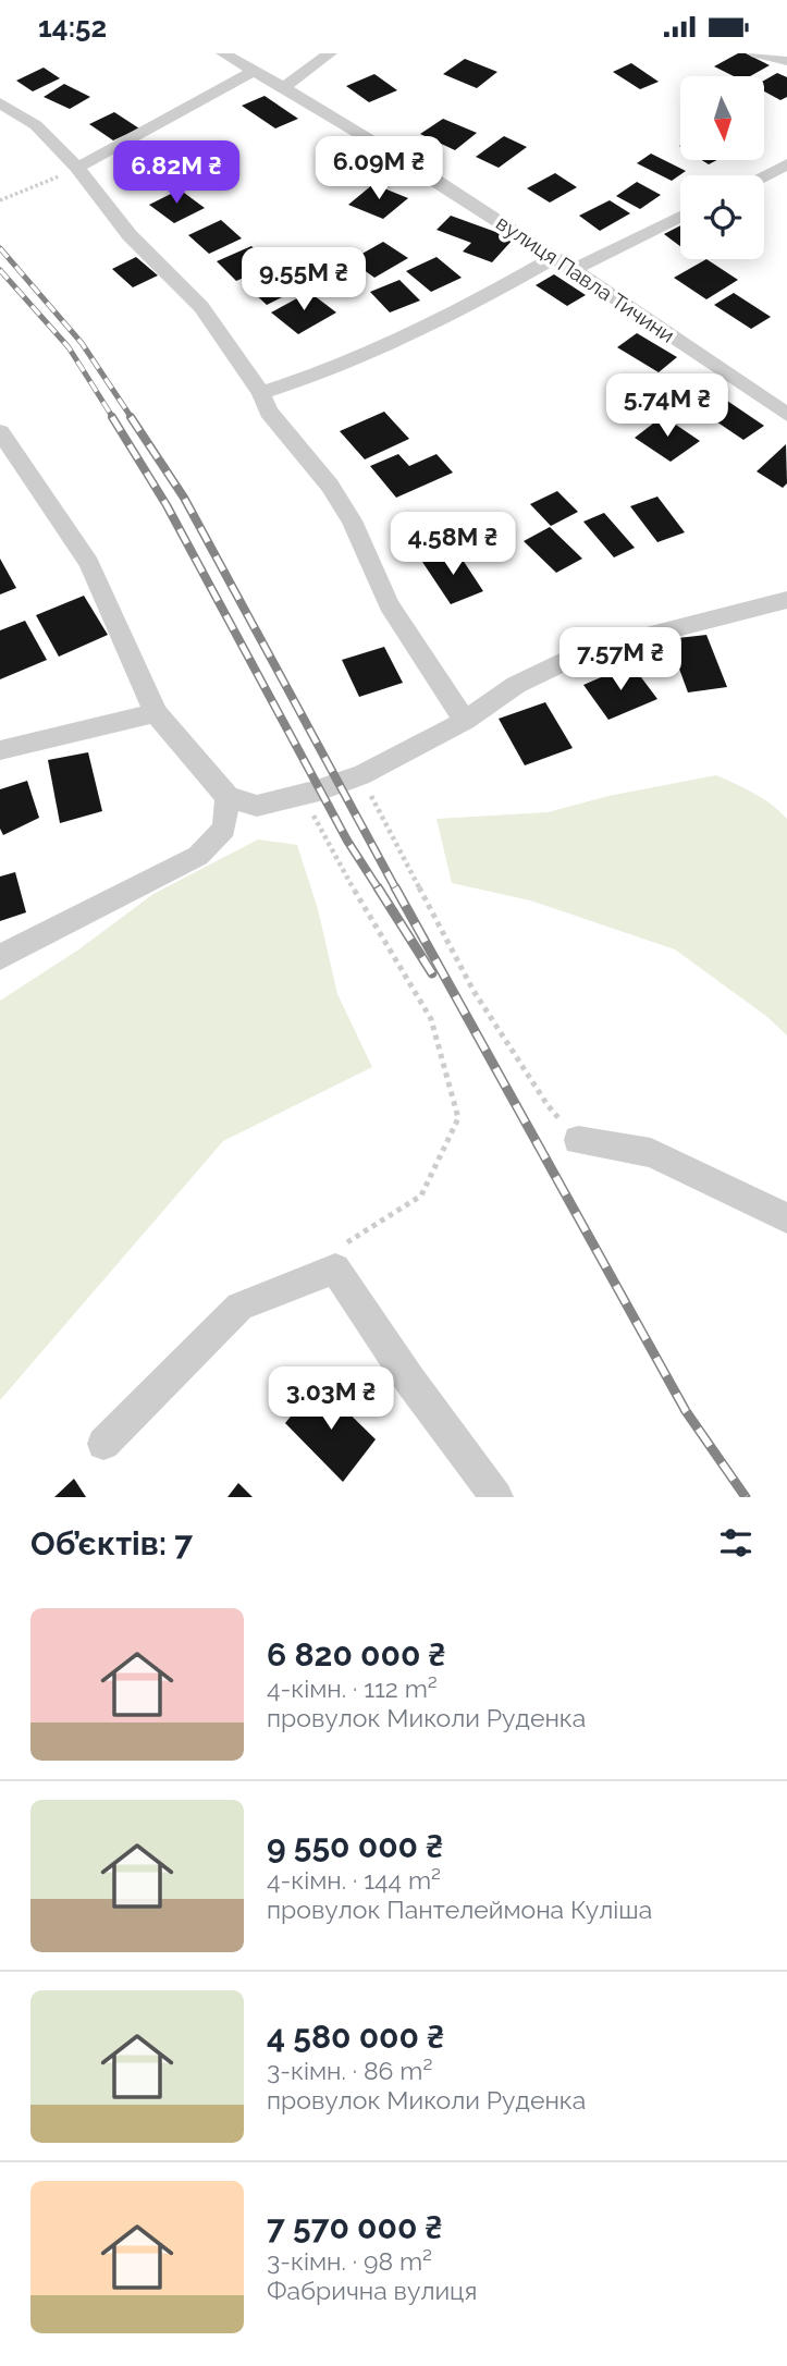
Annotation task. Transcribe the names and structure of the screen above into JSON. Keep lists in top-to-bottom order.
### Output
{
  "streets": {
    "street": ["вулиця Павла Тичини"]
  },
  "north": "bottom",
  "page": {
    "status": "14:52",
    "price": [
      "6.09M ₴",
      "6.82M ₴",
      "9.55M ₴",
      "5.74M ₴",
      "4.58M ₴",
      "7.57M ₴",
      "3.03M ₴"
    ],
    "heading": "Об’єктів: 7",
    "list": [
      {
        "name": "6 820 000 ₴",
        "note": "4-кімн. · 112 m² · провулок Миколи Руденка"
      },
      {
        "name": "9 550 000 ₴",
        "note": "4-кімн. · 144 m² · провулок Пантелеймона Куліша"
      },
      {
        "name": "4 580 000 ₴",
        "note": "3-кімн. · 86 m² · провулок Миколи Руденка"
      },
      {
        "name": "7 570 000 ₴",
        "note": "3-кімн. · 98 m² · Фабрична вулиця"
      }
    ]
  }
}
